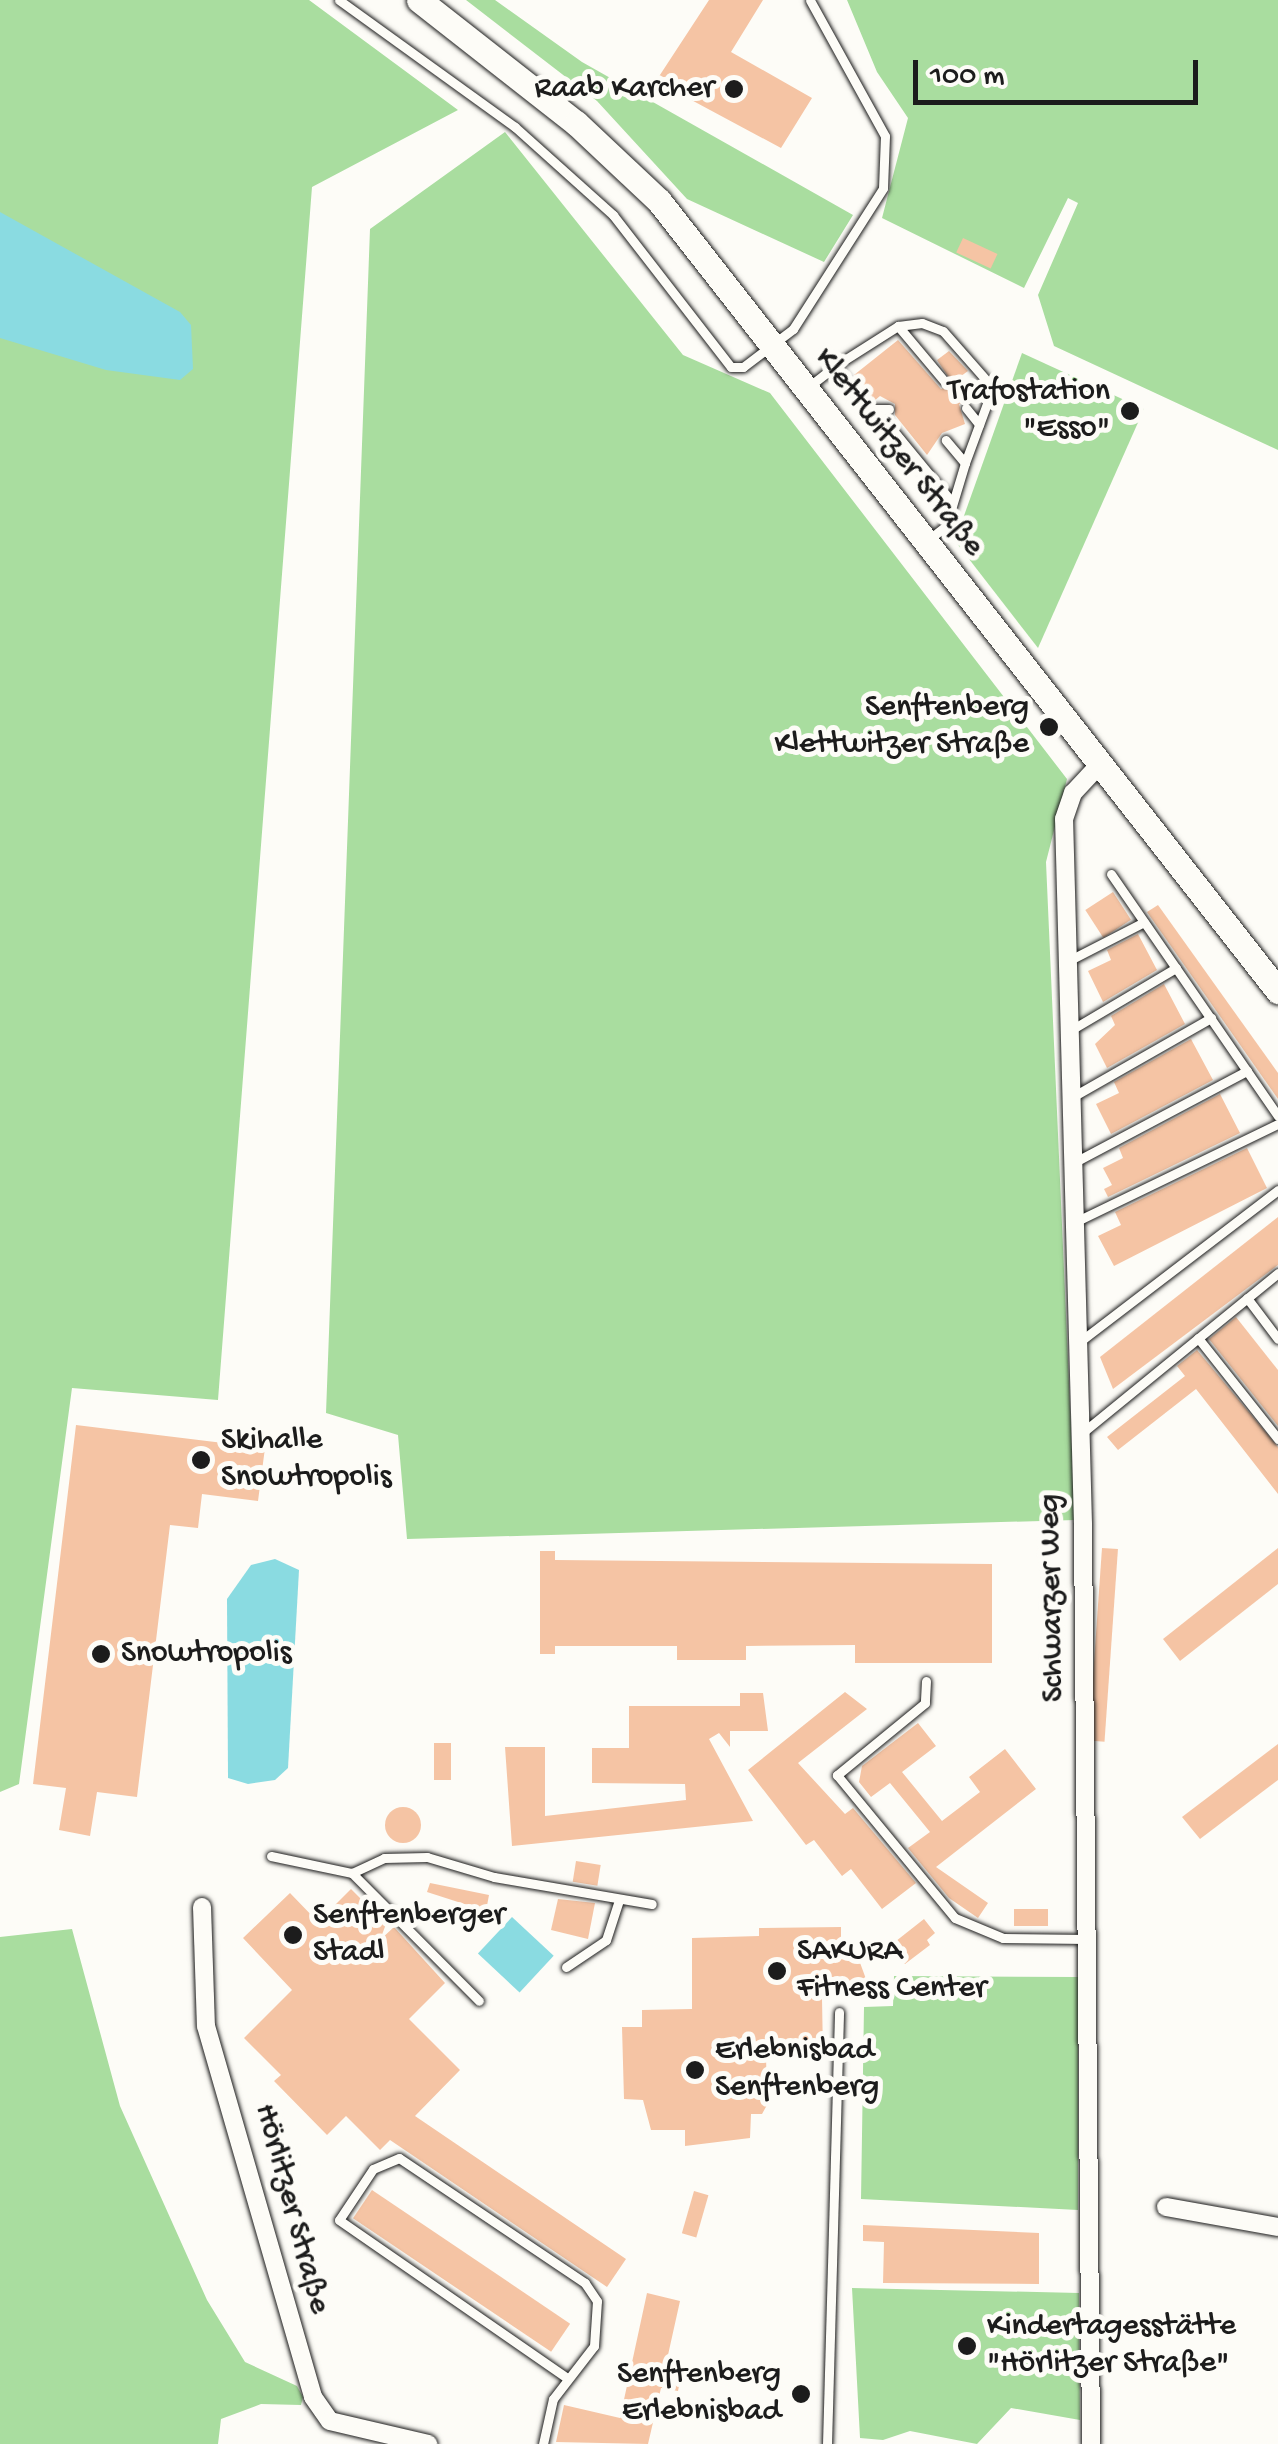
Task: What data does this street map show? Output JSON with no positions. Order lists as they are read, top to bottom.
{
  "streets": {
    "main road": ["Klettwitzer Straße"],
    "street": ["Schwarzer Weg", "Hörlitzer Straße"]
  },
  "crossings": [
    ["Klettwitzer Straße", "Schwarzer Weg"]
  ],
  "places": [
    "Raab Karcher",
    "Trafostation \"Esso\"",
    "Senftenberg Klettwitzer Straße",
    "Skihalle Snowtropolis",
    "Snowtropolis",
    "Senftenberger Stadl",
    "SAKURA Fitness Center",
    "Erlebnisbad Senftenberg",
    "Kindertagesstätte \"Hörlitzer Straße\"",
    "Senftenberg Erlebnisbad"
  ],
  "scale_bar": "100 m"
}
